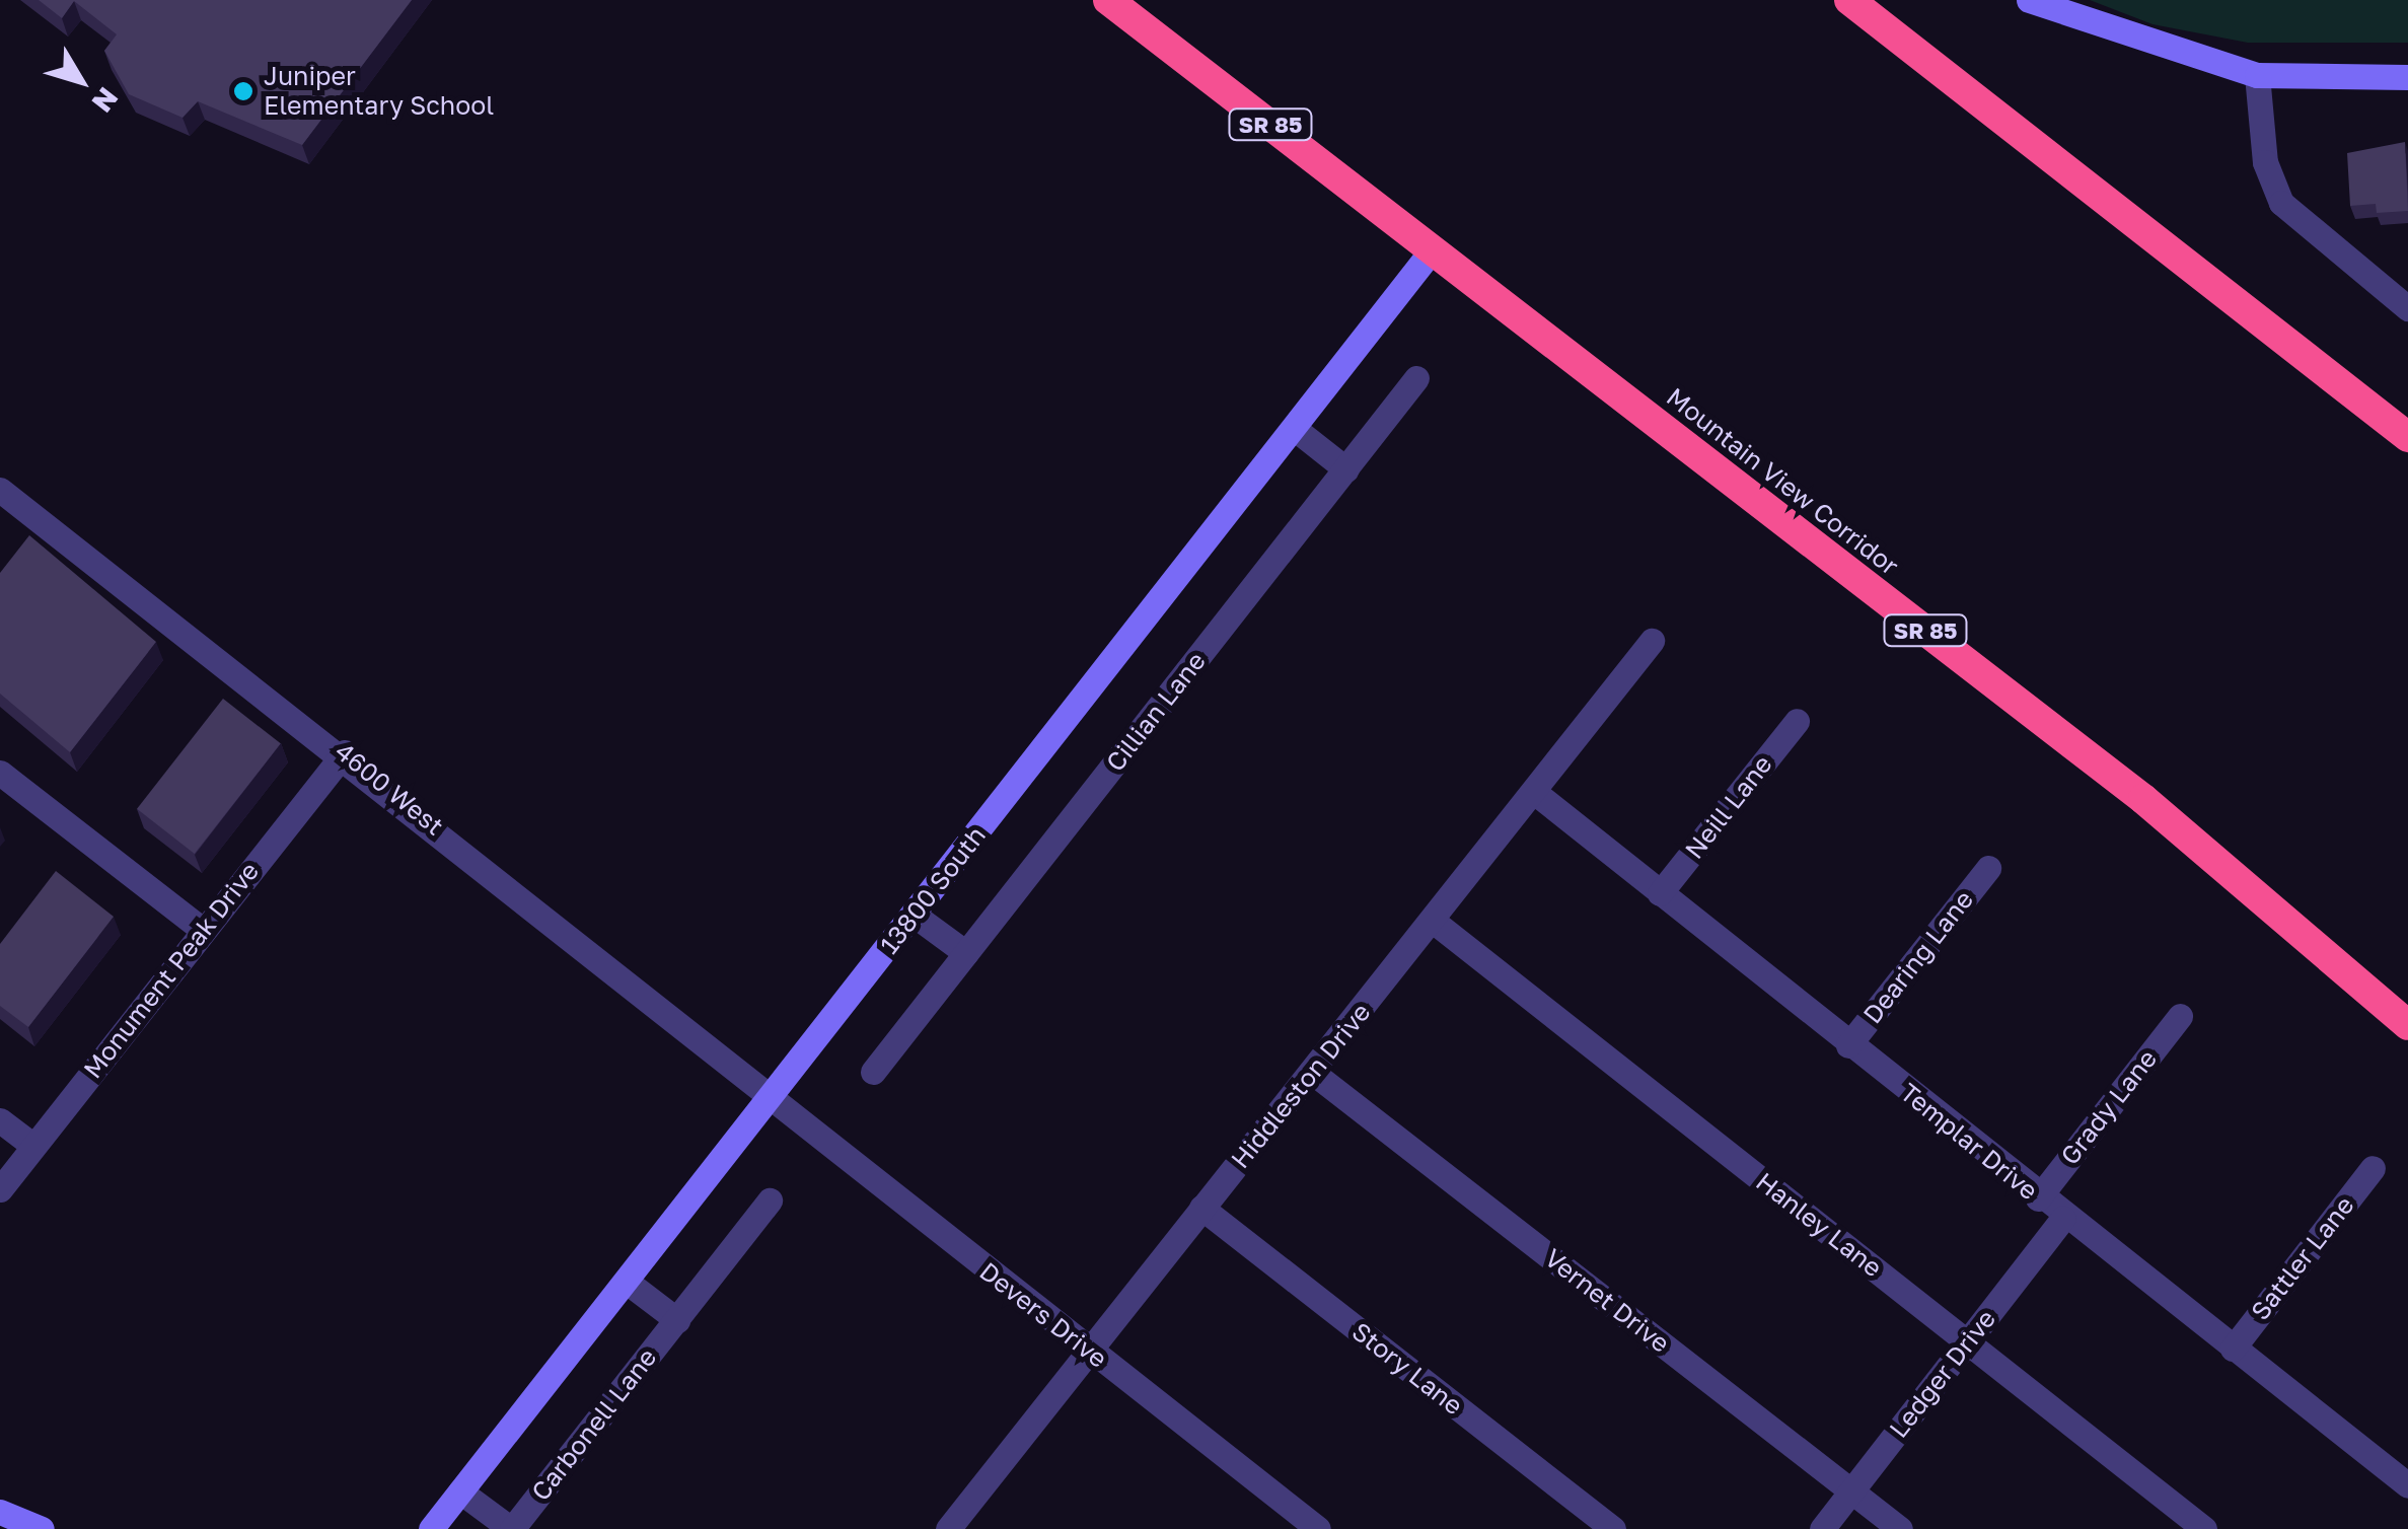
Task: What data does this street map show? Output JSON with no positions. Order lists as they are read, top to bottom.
{
  "streets": {
    "highway": ["SR 85", "Mountain View Corridor"],
    "street": [
      "Cillian Lane",
      "4600 West",
      "Neill Lane",
      "13800 South",
      "Dearing Lane",
      "Monument Peak Drive",
      "Hiddleston Drive",
      "Grady Lane",
      "Templar Drive",
      "Hanley Lane",
      "Sattler Lane",
      "Vernet Drive",
      "Devers Drive",
      "Story Lane",
      "Ledger Drive",
      "Carbonell Lane"
    ]
  },
  "crossings": [
    ["Mountain View Corridor", "13800 South"],
    ["4600 West", "13800 South"],
    ["4600 West", "Monument Peak Drive"],
    ["4600 West", "Devers Drive"],
    ["Neill Lane", "Templar Drive"],
    ["13800 South", "Devers Drive"],
    ["13800 South", "Carbonell Lane"],
    ["Dearing Lane", "Templar Drive"],
    ["Hiddleston Drive", "Templar Drive"],
    ["Hiddleston Drive", "Hanley Lane"],
    ["Hiddleston Drive", "Vernet Drive"],
    ["Hiddleston Drive", "Devers Drive"],
    ["Hiddleston Drive", "Story Lane"],
    ["Grady Lane", "Templar Drive"],
    ["Templar Drive", "Sattler Lane"],
    ["Templar Drive", "Ledger Drive"],
    ["Hanley Lane", "Ledger Drive"],
    ["Vernet Drive", "Ledger Drive"]
  ],
  "places": ["Juniper Elementary School"],
  "north": "bottom right"
}
